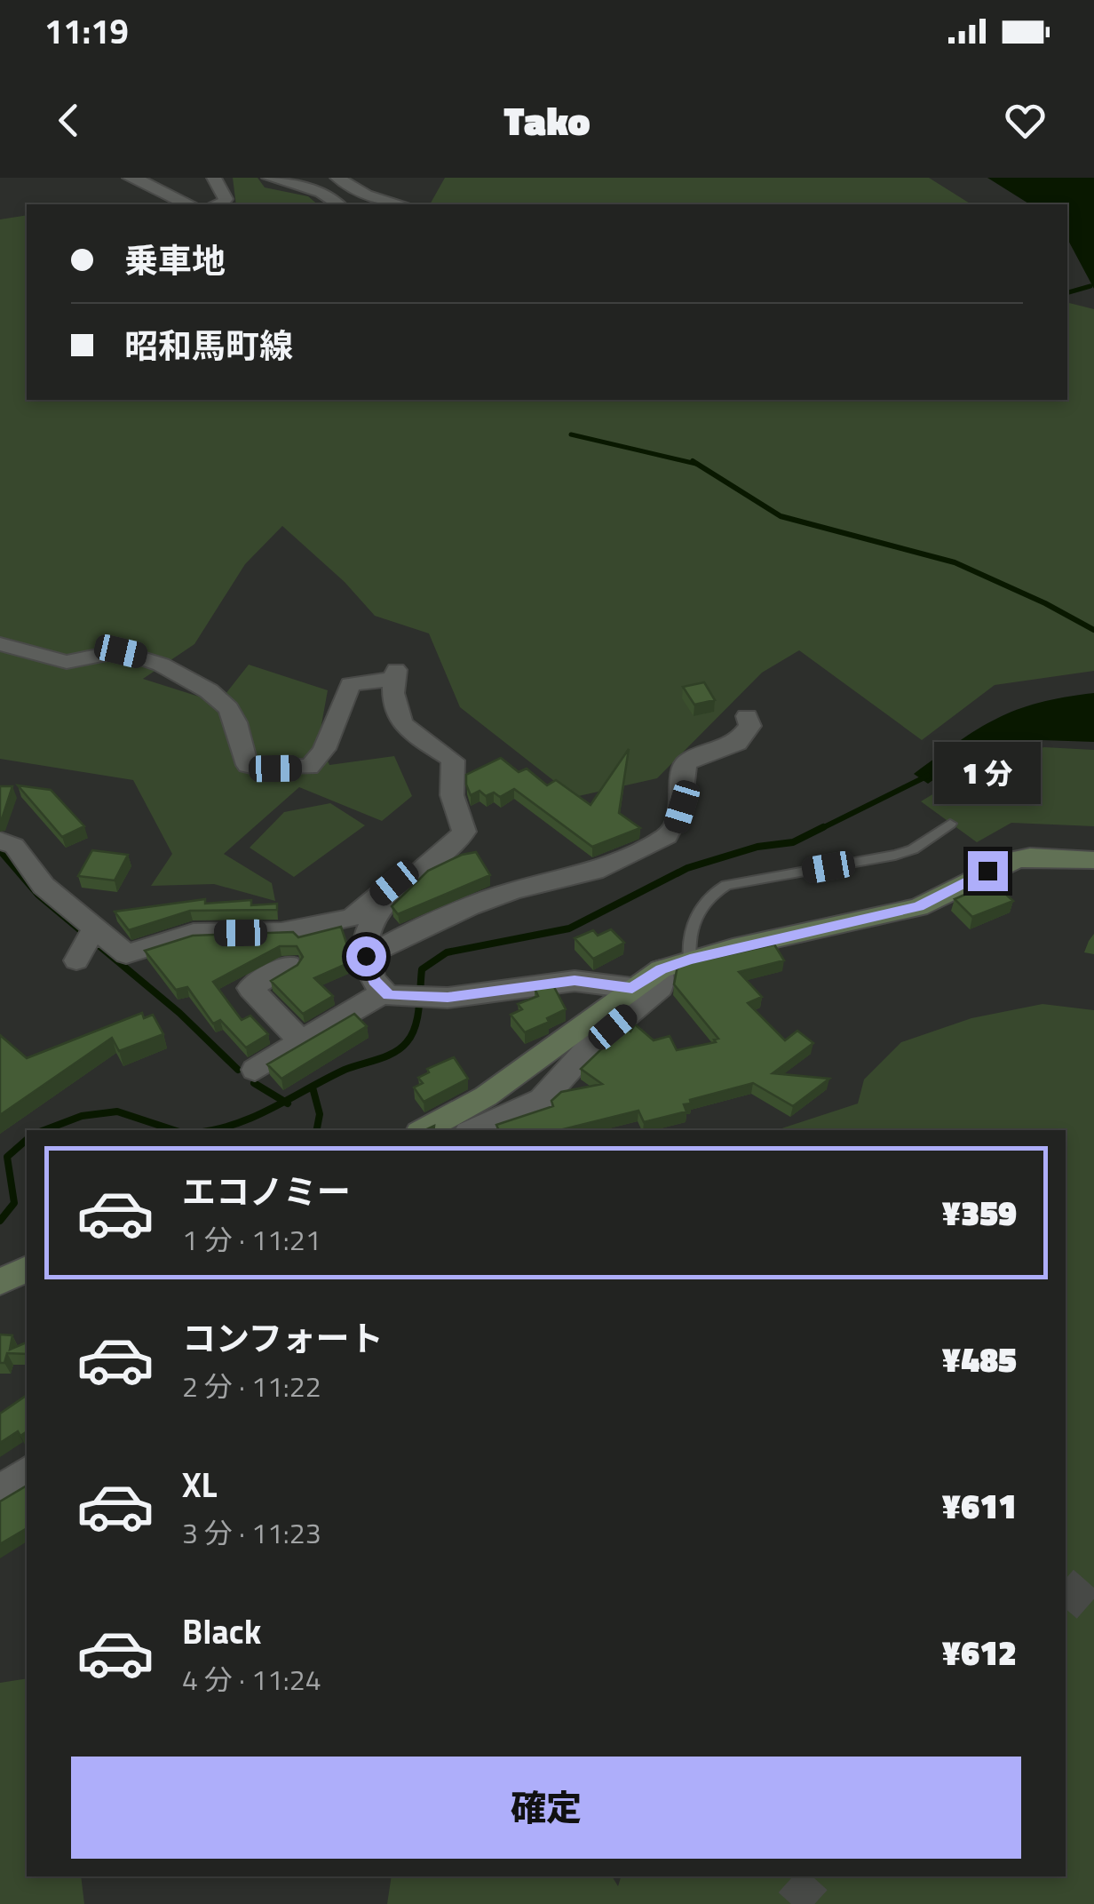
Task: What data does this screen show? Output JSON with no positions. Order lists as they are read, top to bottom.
{
  "page": {
    "status": "11:19",
    "header": "Tako",
    "banner": ["乗車地", "昭和馬町線"],
    "bubble": "1 分",
    "list": [
      {
        "name": "エコノミー",
        "note": "1 分 · 11:21",
        "value": "¥359"
      },
      {
        "name": "コンフォート",
        "note": "2 分 · 11:22",
        "value": "¥485"
      },
      {
        "name": "XL",
        "note": "3 分 · 11:23",
        "value": "¥611"
      },
      {
        "name": "Black",
        "note": "4 分 · 11:24",
        "value": "¥612"
      }
    ],
    "buttons": "確定"
  }
}
